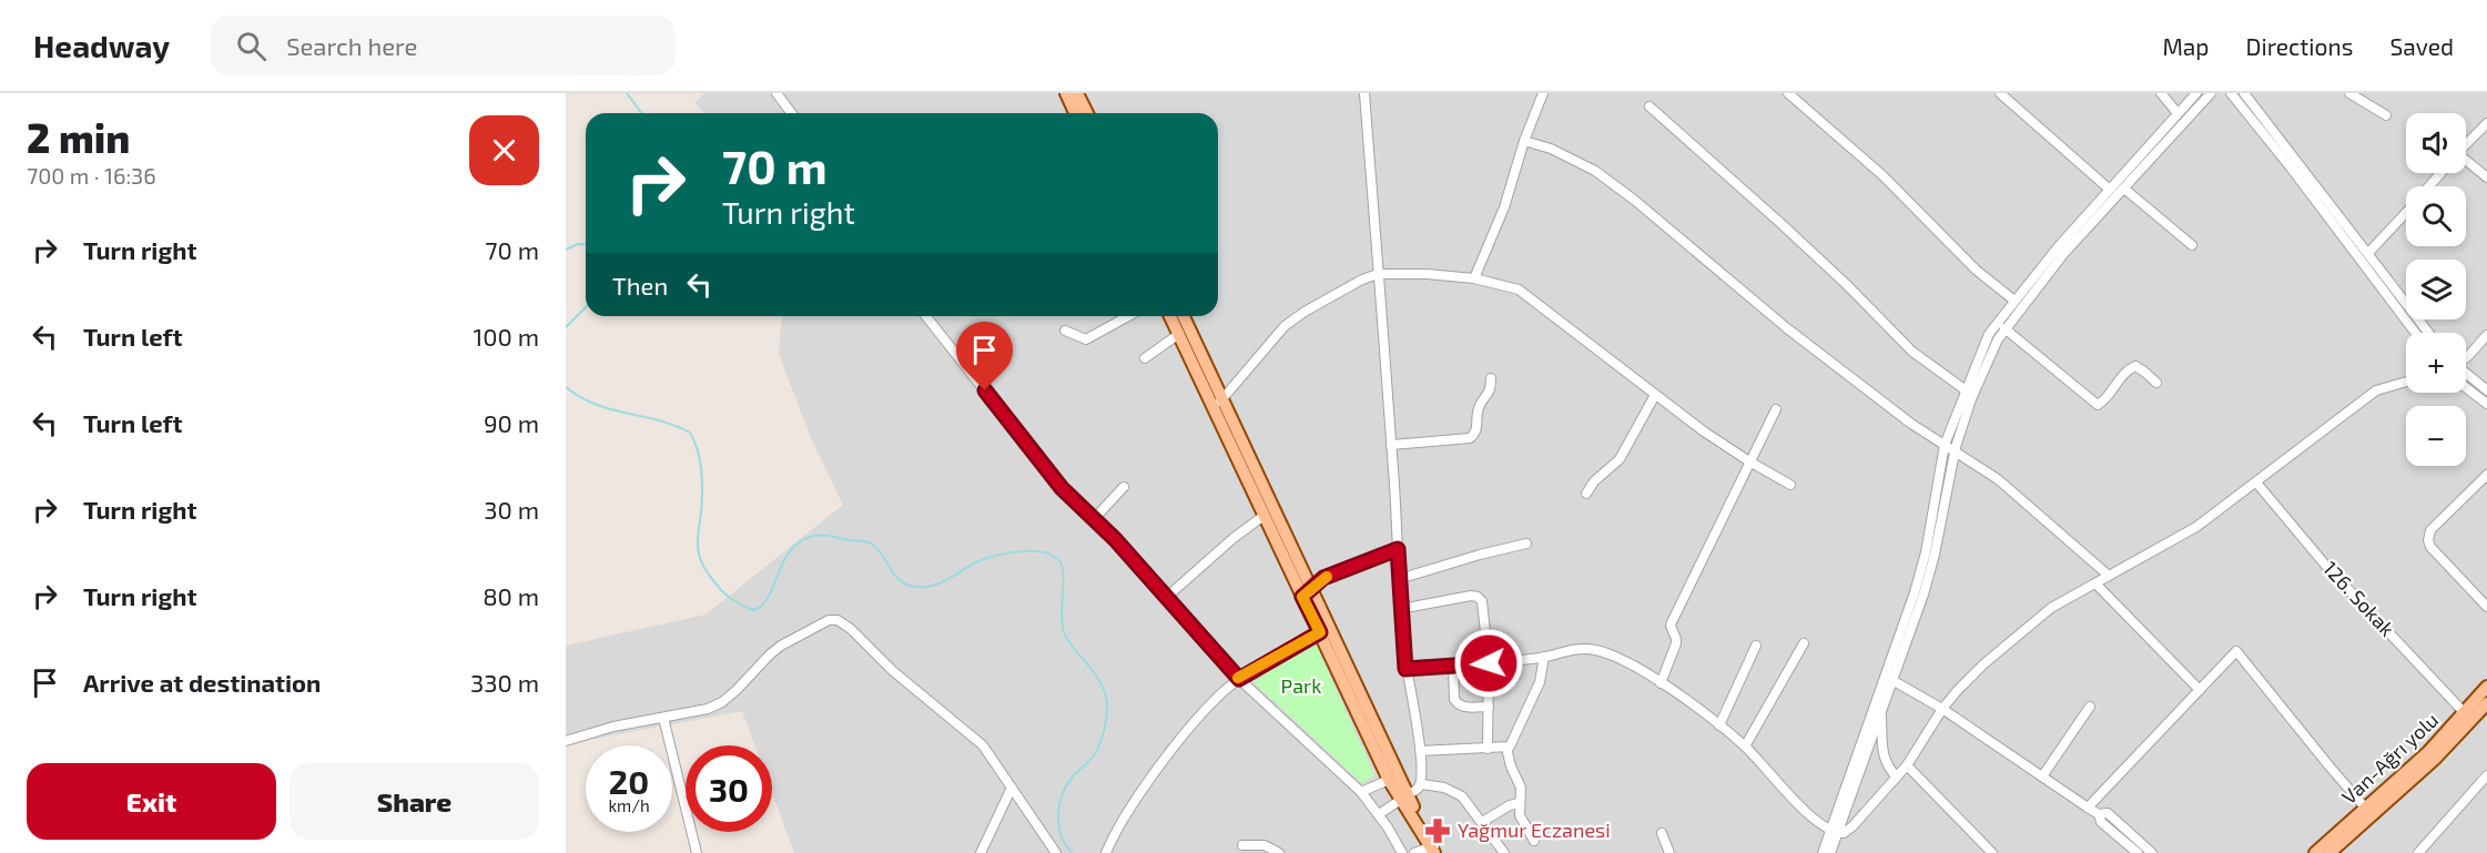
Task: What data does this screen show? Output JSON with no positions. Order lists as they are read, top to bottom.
{
  "streets": {
    "main road": ["Van-Ağrı yolu"],
    "street": ["126. Sokak"]
  },
  "crossings": [
    ["126. Sokak", "Van-Ağrı yolu"]
  ],
  "parks": ["Park"],
  "places": {
    "pharmacy": ["Yağmur Eczanesi"]
  },
  "page": {
    "header": "Headway",
    "search": "Search here",
    "nav": ["Map", "Directions", "Saved"],
    "heading": ["2 min", "700 m · 16:36"],
    "map_buttons": ["+", "−"],
    "turn": ["70 m", "Turn right"],
    "list": [
      {
        "name": "Turn right",
        "value": "70 m"
      },
      {
        "name": "Turn left",
        "value": "100 m"
      },
      {
        "name": "Turn left",
        "value": "90 m"
      },
      {
        "name": "Turn right",
        "value": "30 m"
      },
      {
        "name": "Turn right",
        "value": "80 m"
      },
      {
        "name": "Arrive at destination",
        "value": "330 m"
      }
    ],
    "then": "Then",
    "speed": "20 km/h",
    "limit": "30",
    "buttons": ["Exit", "Share"]
  }
}
